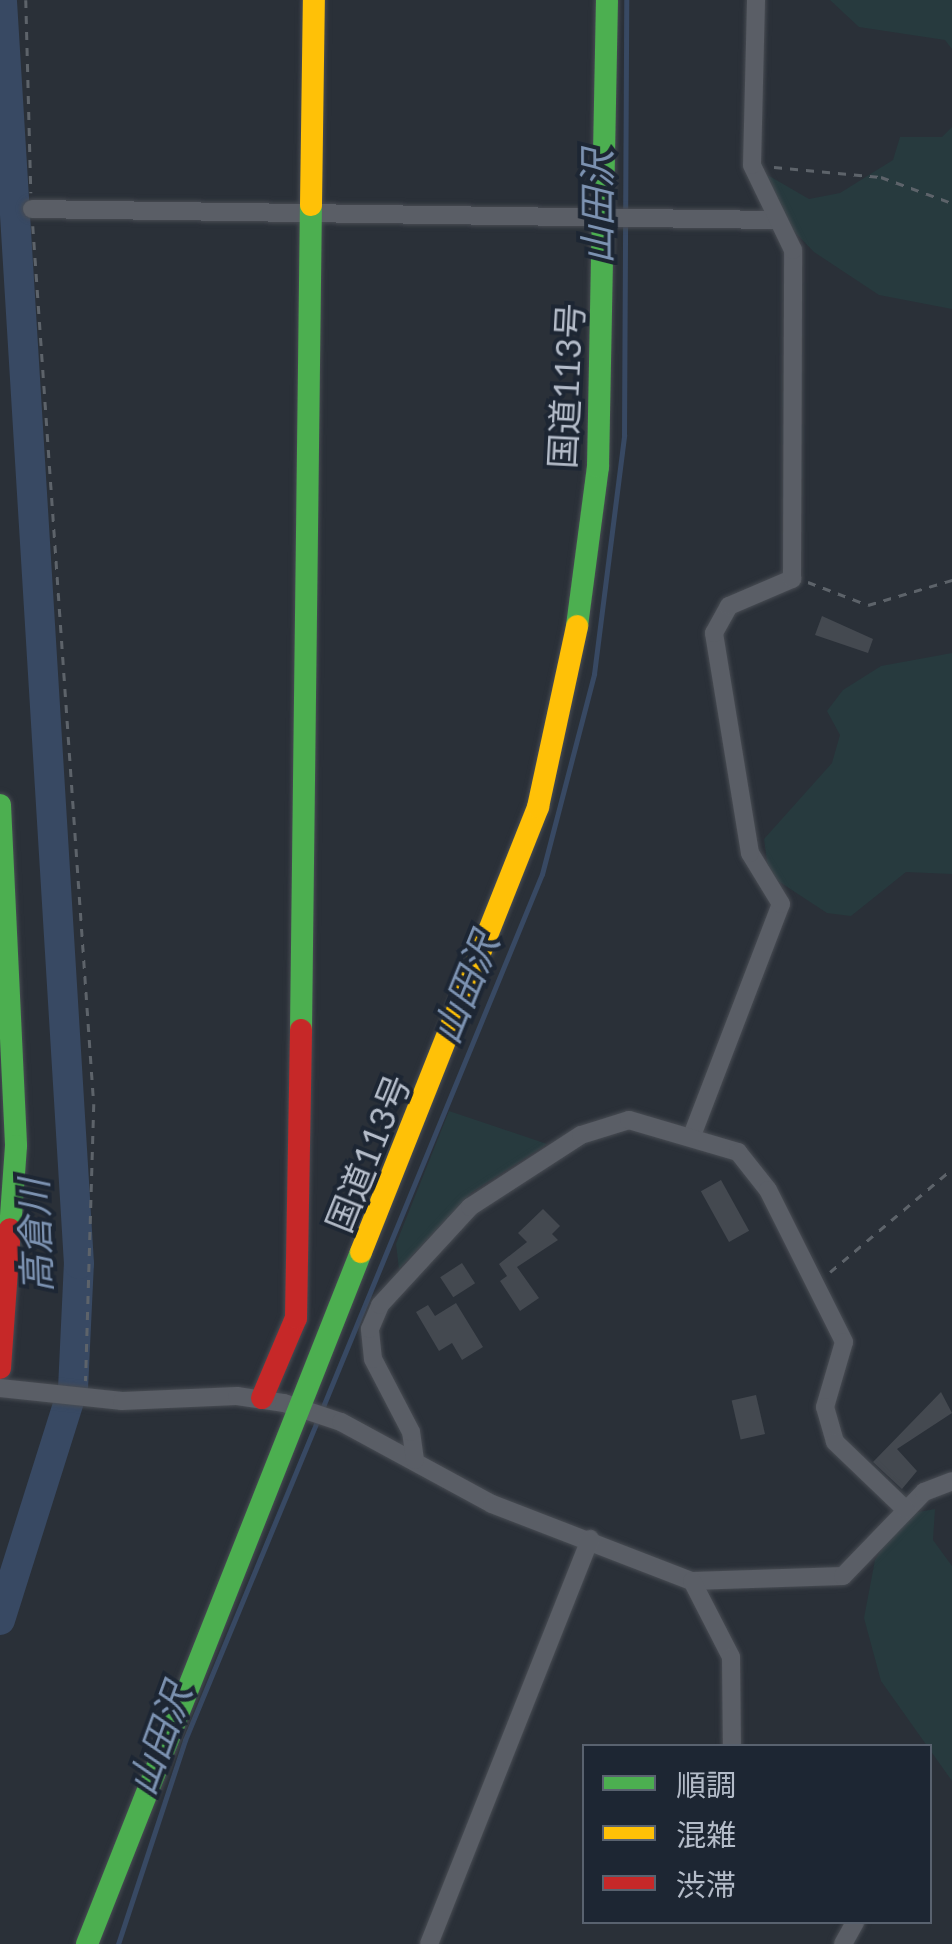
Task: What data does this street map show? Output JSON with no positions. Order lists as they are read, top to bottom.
{
  "streets": {
    "main road": ["国道113号"]
  },
  "water": ["山田沢", "高倉川"],
  "legend": ["順調", "混雑", "渋滞"]
}
